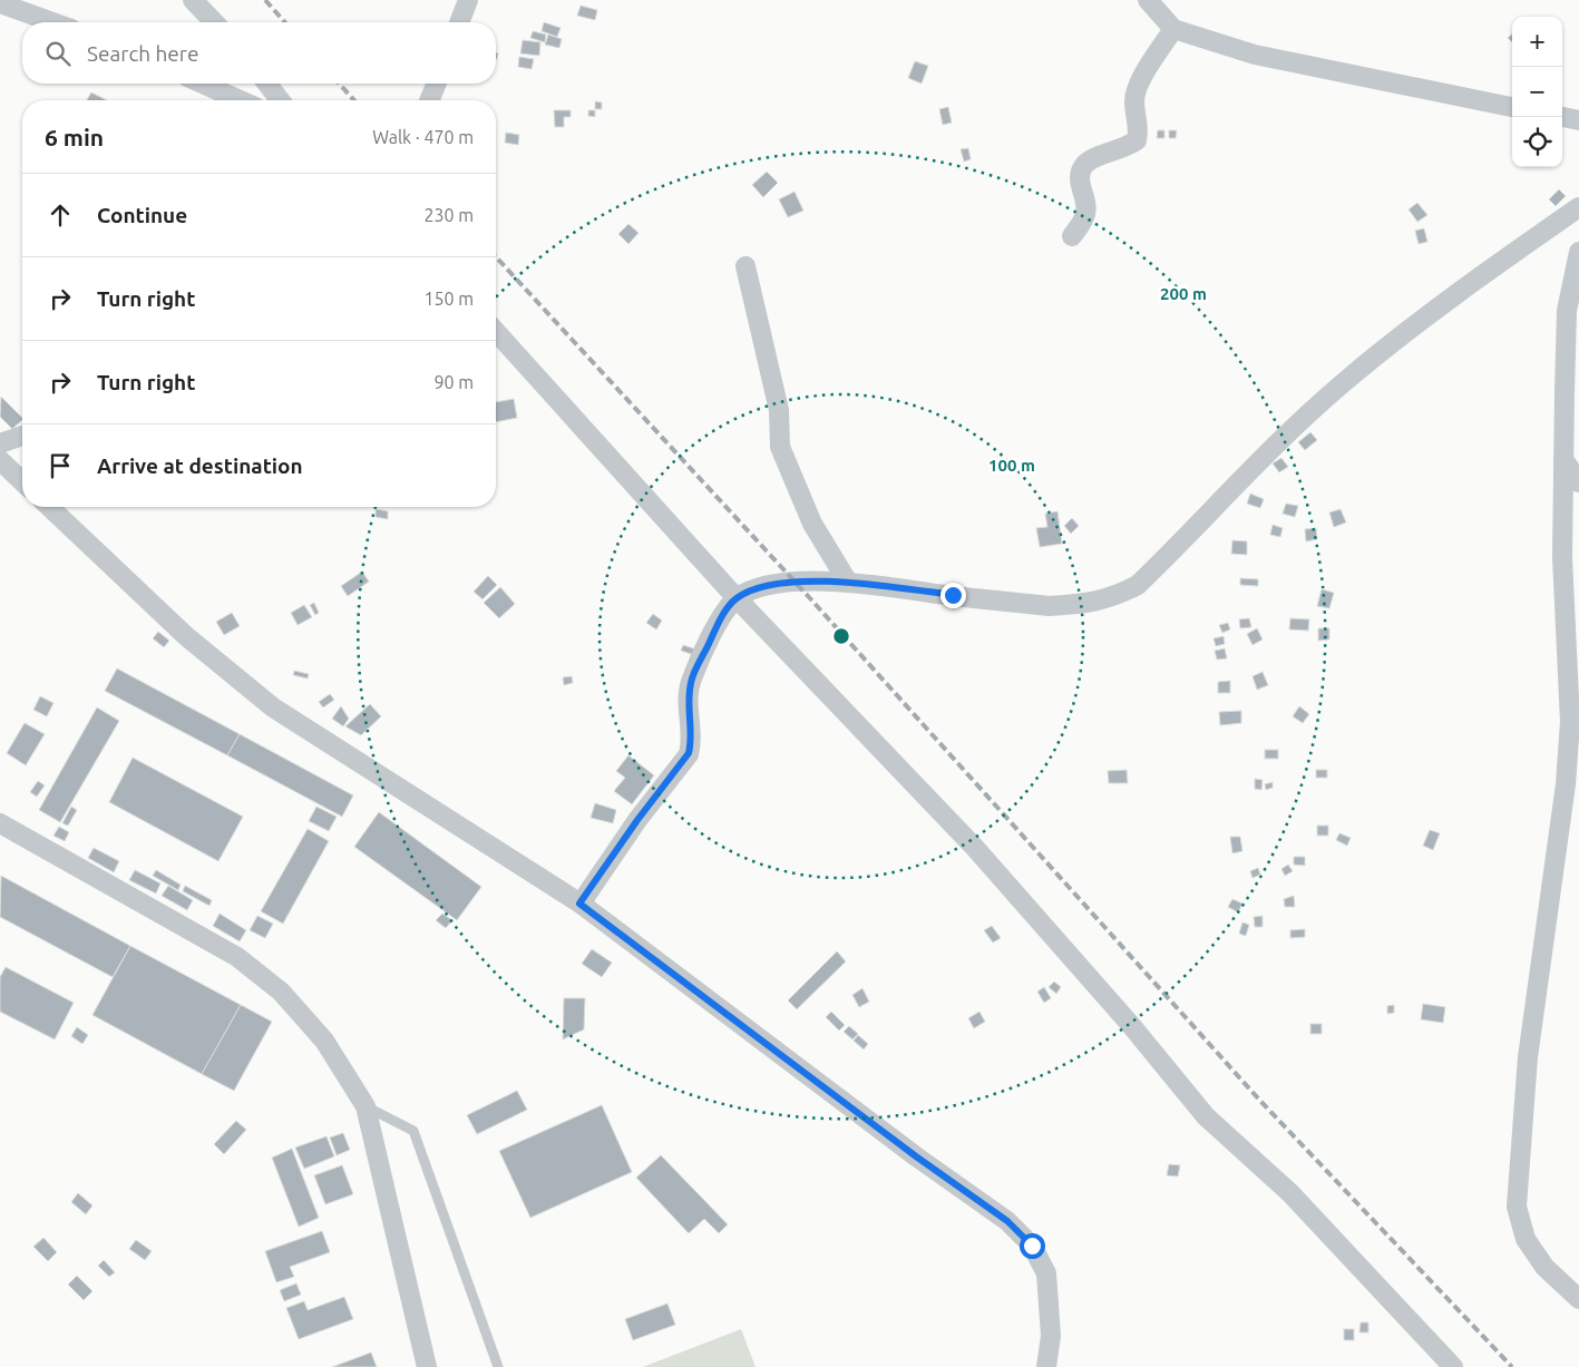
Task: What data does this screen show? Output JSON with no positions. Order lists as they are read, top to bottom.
{
  "page": {
    "map_buttons": ["+", "−"],
    "search": "Search here",
    "heading": ["6 min", "Walk · 470 m"],
    "list": [
      ["Continue", "230 m"],
      ["Turn right", "150 m"],
      ["Turn right", "90 m"],
      "Arrive at destination"
    ]
  },
  "rings": ["200 m", "100 m"]
}
